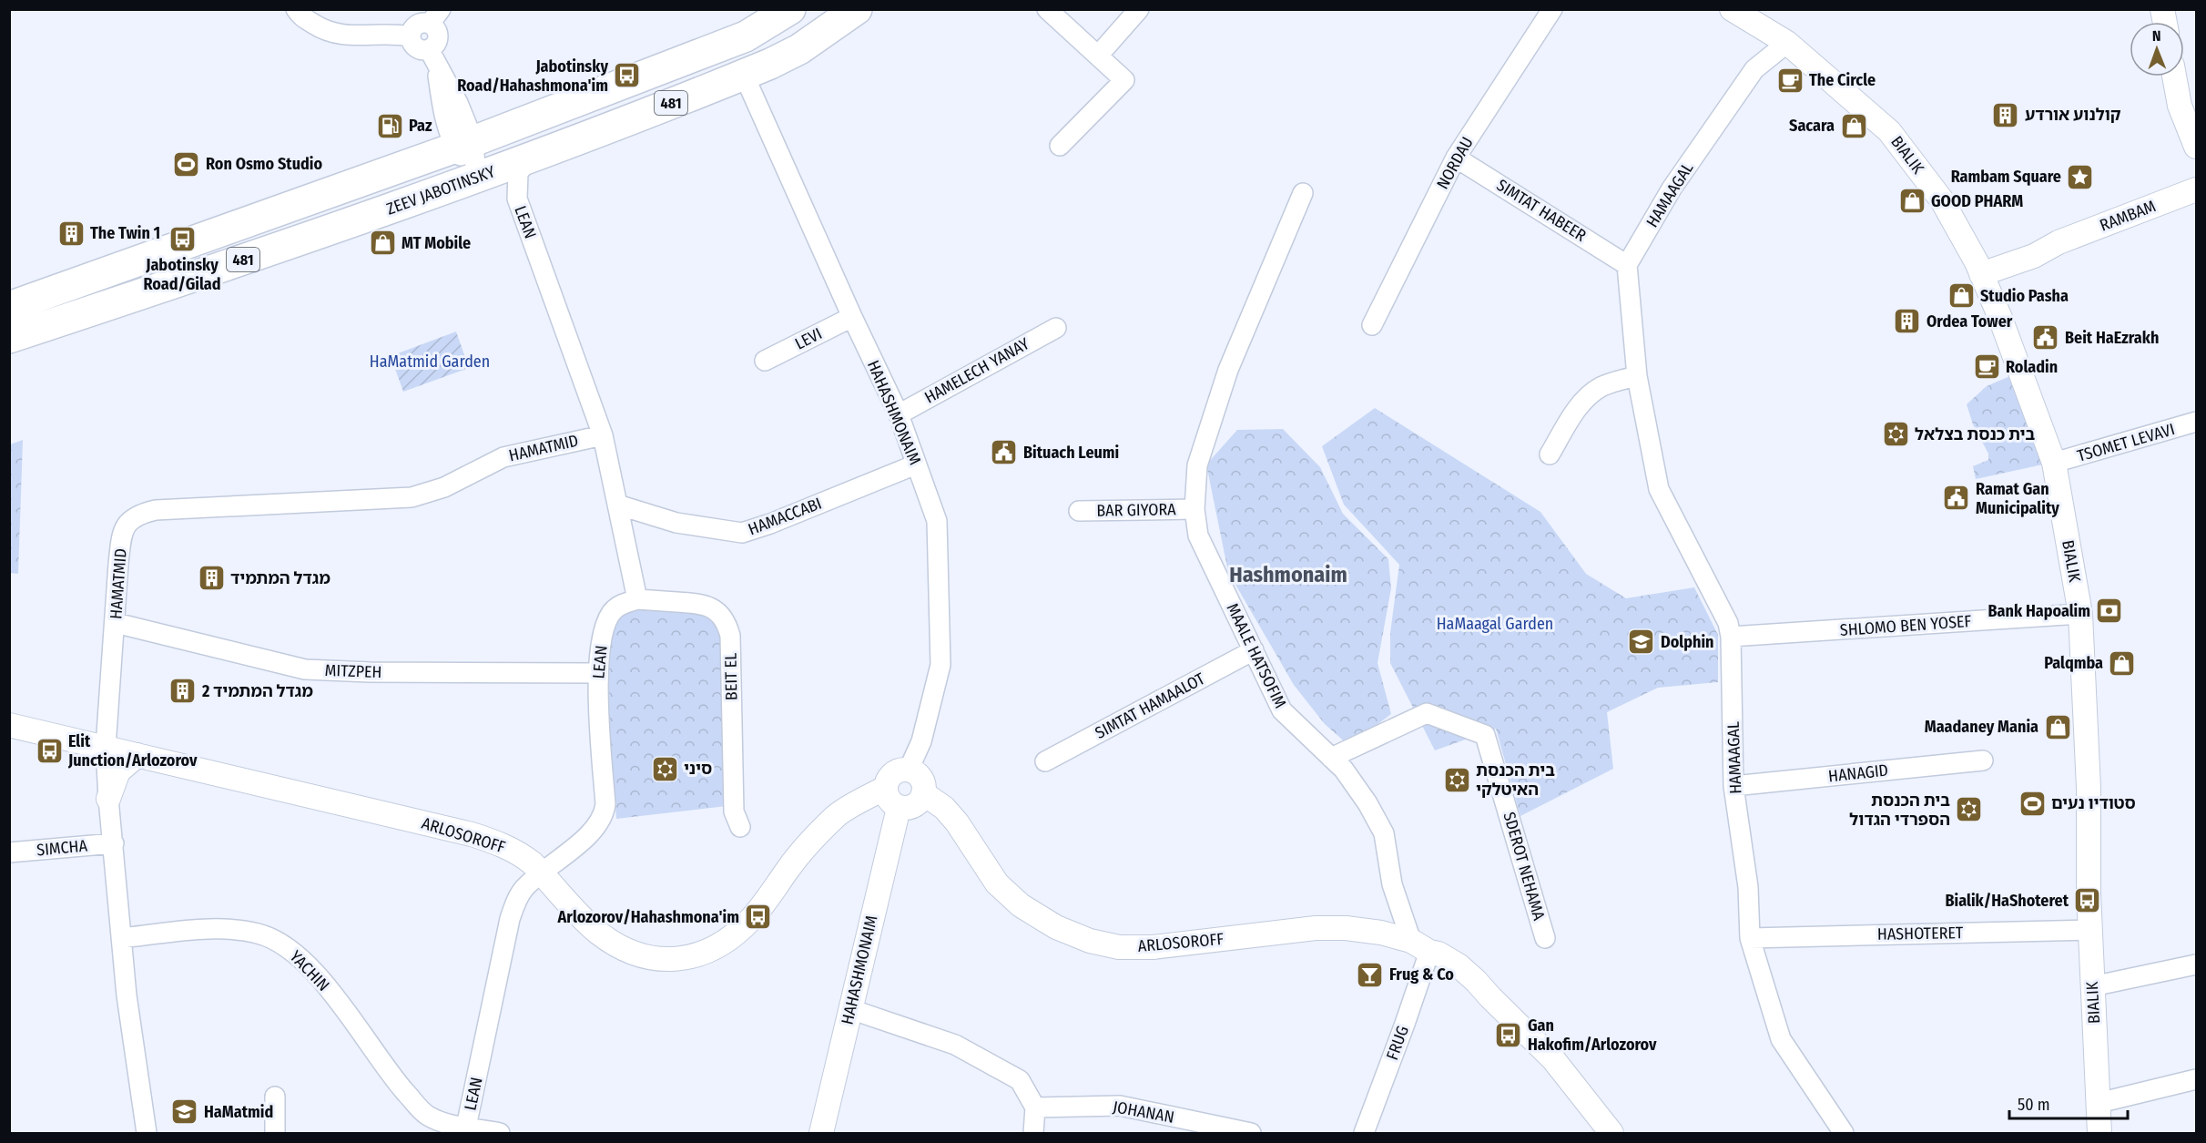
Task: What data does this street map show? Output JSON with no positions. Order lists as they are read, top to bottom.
{
  "streets": {
    "main road": ["481", "ZEEV JABOTINSKY"],
    "street": [
      "BIALIK",
      "NORDAU",
      "HAMAAGAL",
      "SIMTAT HABEER",
      "RAMBAM",
      "LEAN",
      "LEVI",
      "HAMELECH YANAY",
      "HAHASHMONAIM",
      "TSOMET LEVAVI",
      "HAMATMID",
      "BAR GIYORA",
      "HAMACCABI",
      "SHLOMO BEN YOSEF",
      "MAALE HATSOFIM",
      "MITZPEH",
      "BEIT EL",
      "SIMTAT HAMAALOT",
      "HANAGID",
      "ARLOSOROFF",
      "SIMCHA",
      "SDEROT NEHAMA",
      "HASHOTERET",
      "YACHIN",
      "FRUG",
      "JOHANAN"
    ]
  },
  "crossings": [
    ["BIALIK", "HAMAAGAL"],
    ["BIALIK", "RAMBAM"],
    ["BIALIK", "TSOMET LEVAVI"],
    ["BIALIK", "SHLOMO BEN YOSEF"],
    ["BIALIK", "HASHOTERET"],
    ["NORDAU", "SIMTAT HABEER"],
    ["ZEEV JABOTINSKY", "LEAN"],
    ["ZEEV JABOTINSKY", "HAHASHMONAIM"],
    ["HAMAAGAL", "SIMTAT HABEER"],
    ["HAMAAGAL", "SHLOMO BEN YOSEF"],
    ["HAMAAGAL", "HANAGID"],
    ["HAMAAGAL", "HASHOTERET"],
    ["LEAN", "HAMATMID"],
    ["LEAN", "HAMACCABI"],
    ["LEAN", "MITZPEH"],
    ["LEAN", "BEIT EL"],
    ["LEAN", "ARLOSOROFF"],
    ["LEAN", "YACHIN"],
    ["LEVI", "HAHASHMONAIM"],
    ["HAMELECH YANAY", "HAHASHMONAIM"],
    ["HAHASHMONAIM", "HAMACCABI"],
    ["HAHASHMONAIM", "ARLOSOROFF"],
    ["HAMATMID", "MITZPEH"],
    ["HAMATMID", "ARLOSOROFF"],
    ["HAMATMID", "SIMCHA"],
    ["HAMATMID", "YACHIN"],
    ["BAR GIYORA", "MAALE HATSOFIM"],
    ["MAALE HATSOFIM", "SIMTAT HAMAALOT"],
    ["MAALE HATSOFIM", "ARLOSOROFF"],
    ["MAALE HATSOFIM", "SDEROT NEHAMA"],
    ["MAALE HATSOFIM", "FRUG"],
    ["ARLOSOROFF", "FRUG"]
  ],
  "districts": ["Hashmonaim"],
  "parks": ["HaMatmid Garden", "HaMaagal Garden"],
  "places": {
    "bus stop": [
      "Jabotinsky Road/Hahashmona'im",
      "Jabotinsky Road/Gilad",
      "Elit Junction/Arlozorov",
      "Bialik/HaShoteret",
      "Arlozorov/Hahashmona'im",
      "Gan Hakofim/Arlozorov"
    ],
    "cafe": ["The Circle", "Roladin"],
    "building": [
      "קולנוע אורדע",
      "The Twin 1",
      "Ordea Tower",
      "מגדל המתמיד",
      "מגדל המתמיד 2"
    ],
    "fuel station": ["Paz"],
    "shop": [
      "Sacara",
      "GOOD PHARM",
      "MT Mobile",
      "Studio Pasha",
      "Palqmba",
      "Maadaney Mania"
    ],
    "sports": ["Ron Osmo Studio", "סטודיו נעים"],
    "place": ["Rambam Square"],
    "public building": ["Beit HaEzrakh", "Bituach Leumi", "Ramat Gan Municipality"],
    "synagogue": [
      "בית כנסת בצלאל",
      "סיני",
      "בית הכנסת האיטלקי",
      "בית הכנסת הספרדי הגדול"
    ],
    "bank": ["Bank Hapoalim"],
    "school or university": ["Dolphin", "HaMatmid"],
    "bar": ["Frug & Co"]
  },
  "scale_bar": "50 m",
  "north": "top"
}
